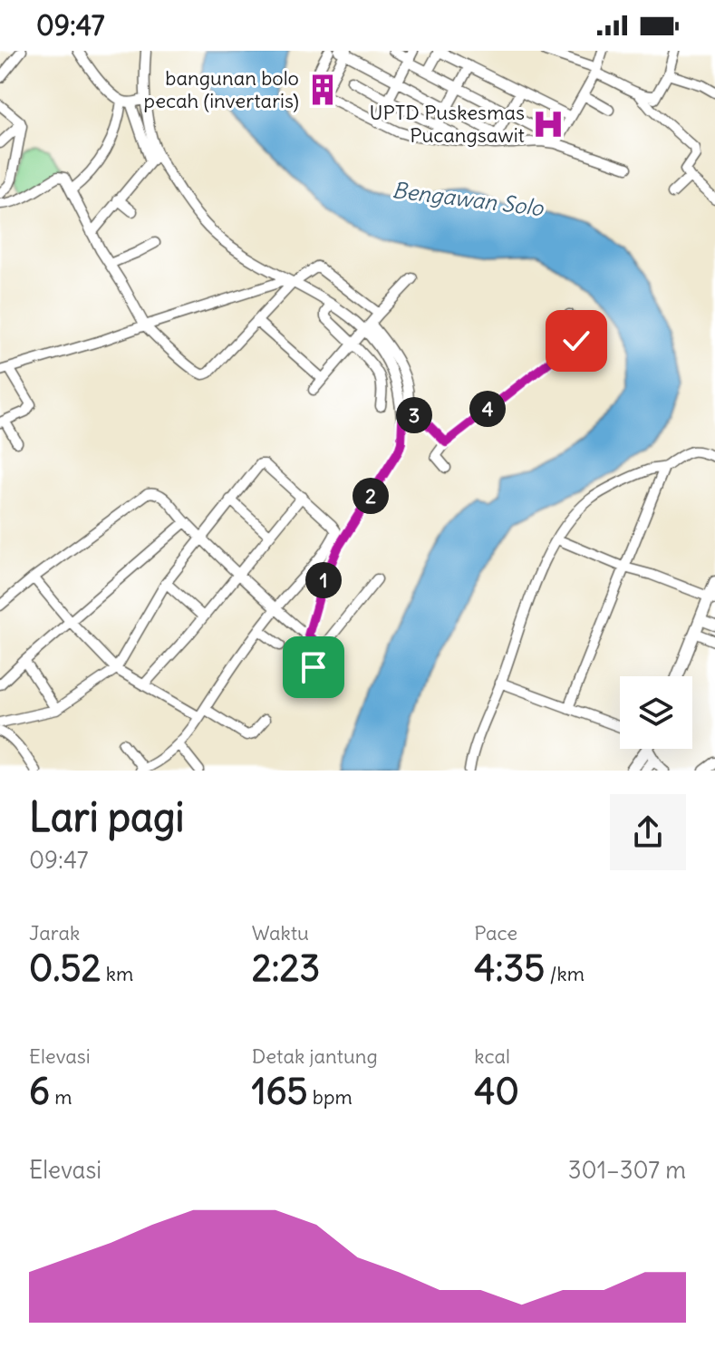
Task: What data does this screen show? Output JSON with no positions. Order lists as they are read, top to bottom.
{
  "water": ["Bengawan Solo"],
  "places": {
    "building": ["bangunan bolo pecah (invertaris)"],
    "hospital": ["UPTD Puskesmas Pucangsawit"]
  },
  "page": {
    "status": "09:47",
    "pins": [
      "4",
      "3",
      "2",
      "1"
    ],
    "heading": ["Lari pagi", "09:47"],
    "stats": [
      ["Jarak", "0.52 km"],
      ["Waktu", "2:23"],
      ["Pace", "4:35 /km"],
      ["Elevasi", "6 m"],
      ["Detak jantung", "165 bpm"],
      ["kcal", "40"]
    ],
    "chart": ["Elevasi", "301–307 m"]
  }
}
